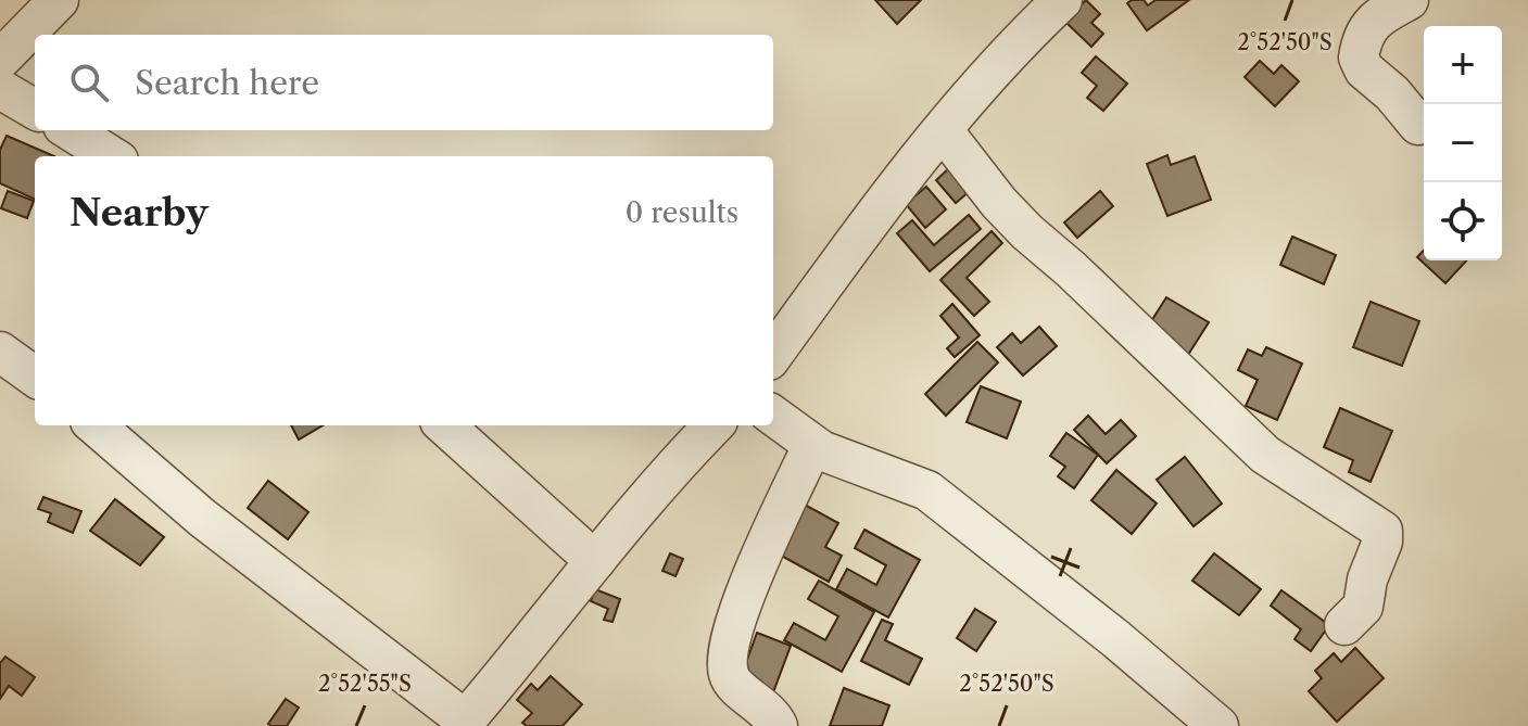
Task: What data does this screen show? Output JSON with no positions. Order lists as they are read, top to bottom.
{
  "page": {
    "map_buttons": ["+", "−"],
    "search": "Search here",
    "heading": ["Nearby", "0 results"]
  },
  "coordinates": ["2°52'50\"S", "2°52'55\"S"]
}
